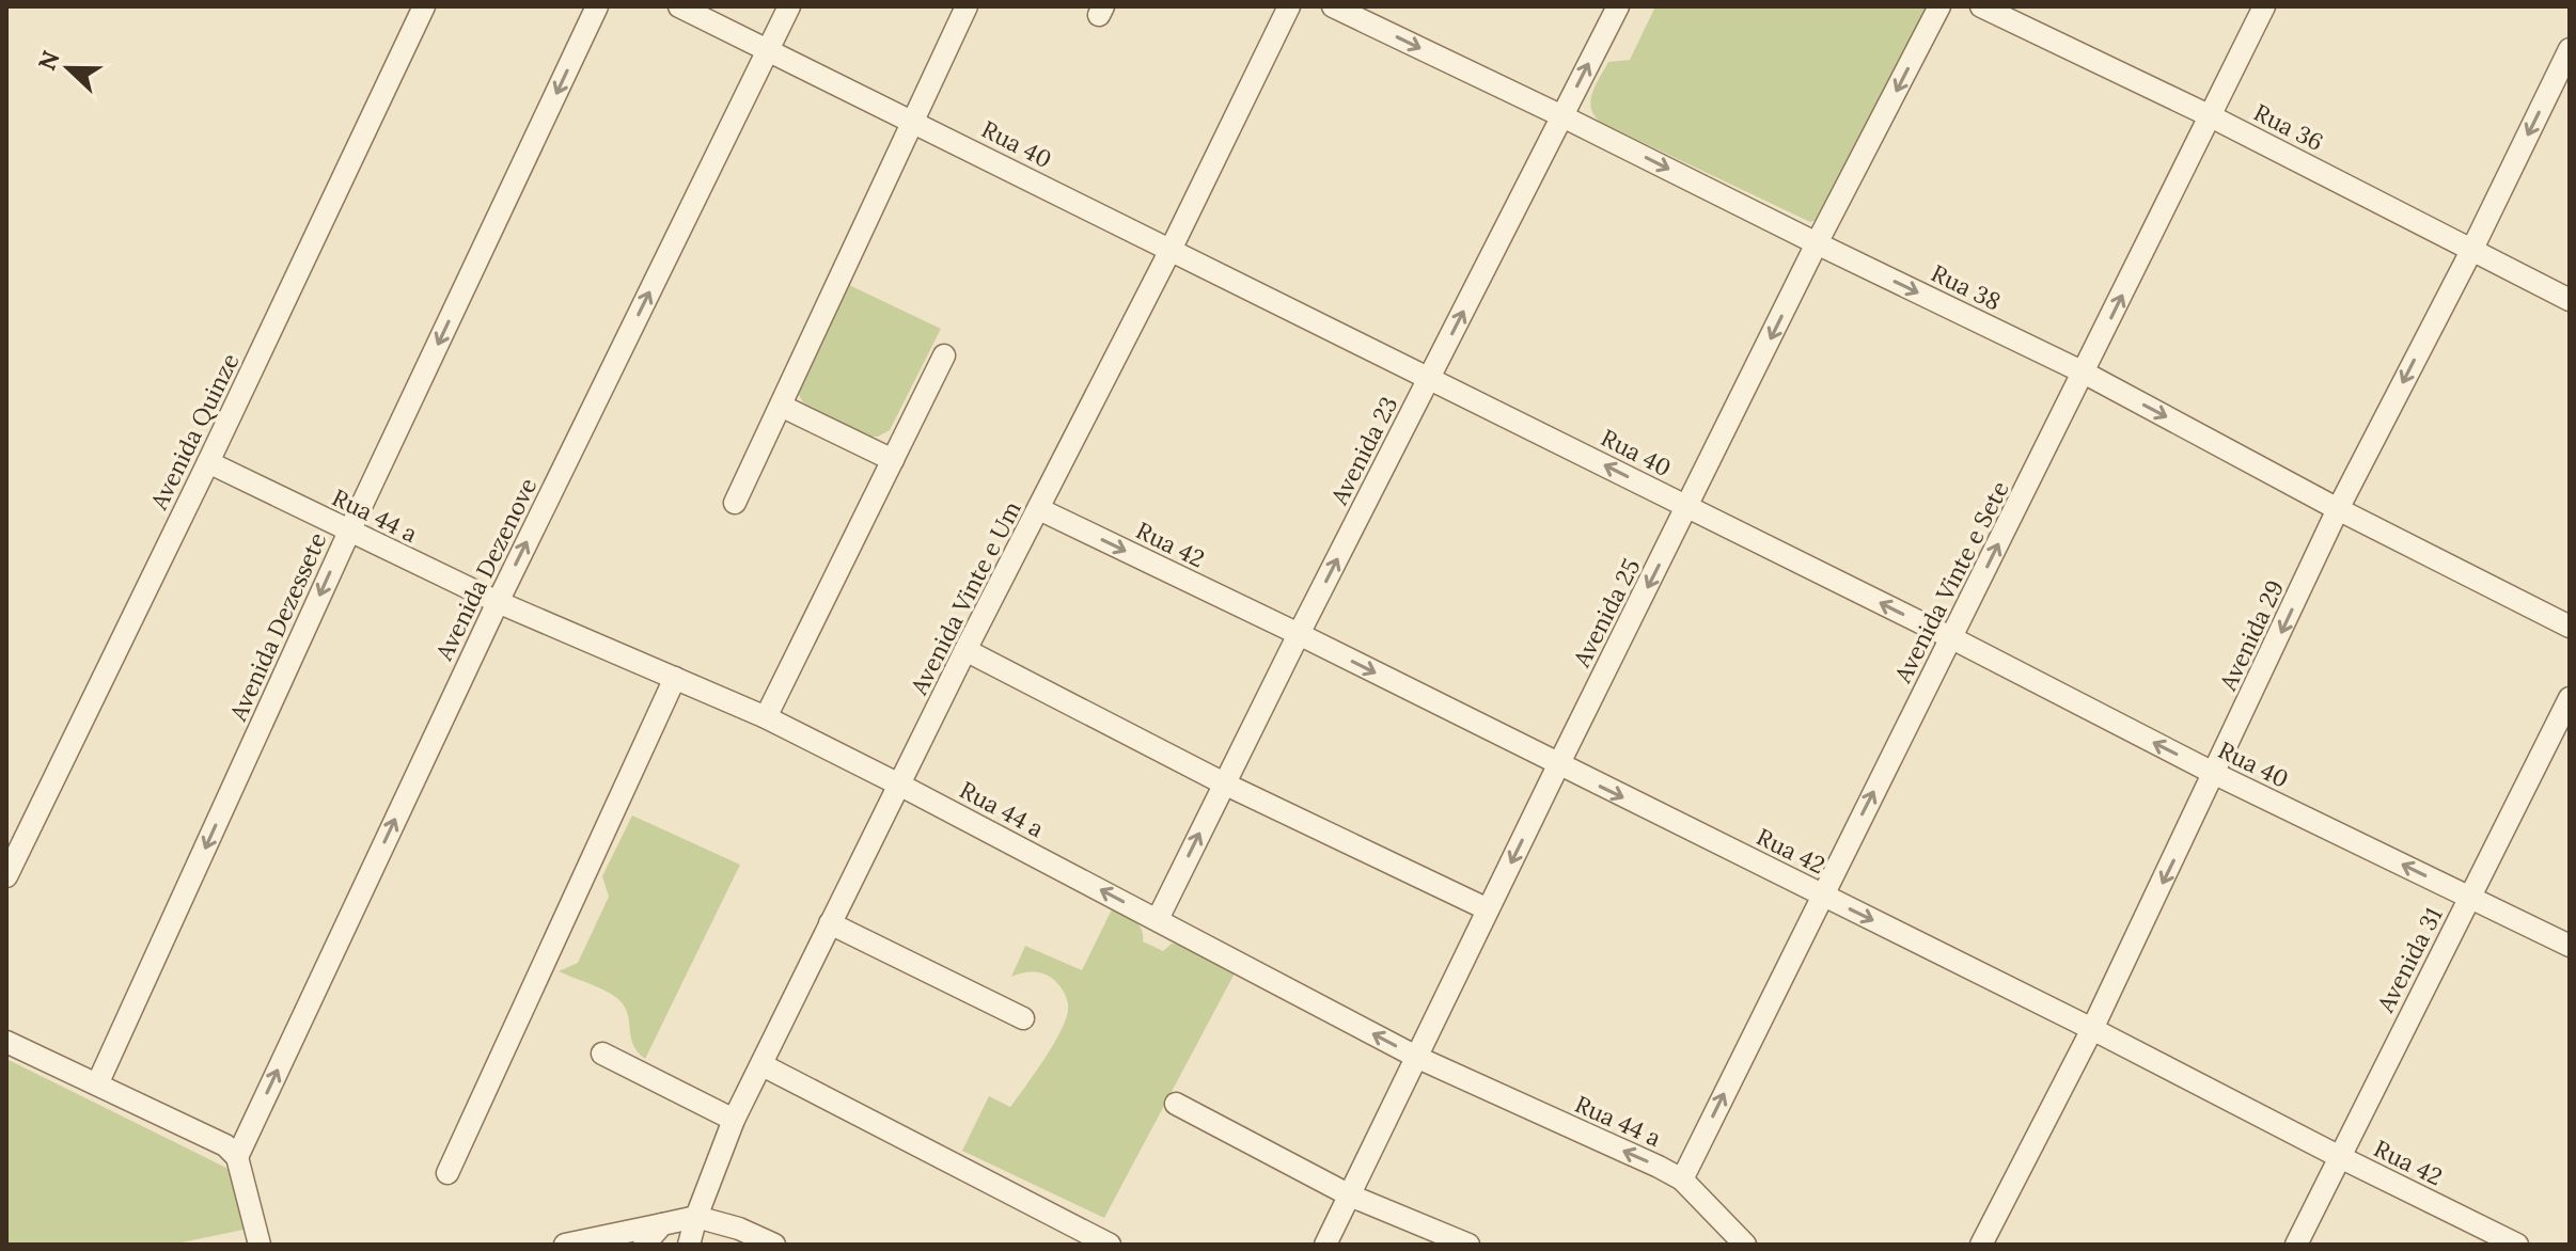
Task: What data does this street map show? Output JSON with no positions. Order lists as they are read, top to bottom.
{
  "streets": {
    "street": [
      "Rua 36",
      "Rua 40",
      "Rua 38",
      "Avenida Quinze",
      "Avenida 23",
      "Rua 44 a",
      "Rua 42",
      "Avenida Dezenove",
      "Avenida Vinte e Sete",
      "Avenida Vinte e Um",
      "Avenida 25",
      "Avenida Dezessete",
      "Avenida 29",
      "Avenida 31"
    ]
  },
  "crossings": [
    ["Rua 36", "Avenida Vinte e Sete"],
    ["Rua 36", "Avenida 29"],
    ["Rua 40", "Avenida 23"],
    ["Rua 40", "Avenida Dezenove"],
    ["Rua 40", "Avenida Vinte e Sete"],
    ["Rua 40", "Avenida Vinte e Um"],
    ["Rua 40", "Avenida 25"],
    ["Rua 40", "Avenida 29"],
    ["Rua 40", "Avenida 31"],
    ["Rua 38", "Avenida 23"],
    ["Rua 38", "Avenida Vinte e Sete"],
    ["Rua 38", "Avenida 25"],
    ["Rua 38", "Avenida 29"],
    ["Avenida Quinze", "Rua 44 a"],
    ["Avenida 23", "Rua 44 a"],
    ["Avenida 23", "Rua 42"],
    ["Rua 44 a", "Avenida Dezenove"],
    ["Rua 44 a", "Avenida Vinte e Sete"],
    ["Rua 44 a", "Avenida Vinte e Um"],
    ["Rua 44 a", "Avenida 25"],
    ["Rua 44 a", "Avenida Dezessete"],
    ["Rua 42", "Avenida Vinte e Sete"],
    ["Rua 42", "Avenida Vinte e Um"],
    ["Rua 42", "Avenida 25"],
    ["Rua 42", "Avenida 29"],
    ["Rua 42", "Avenida 31"]
  ],
  "one_way": [
    "Rua 40",
    "Rua 38",
    "Avenida 23",
    "Avenida Vinte e Sete",
    "Avenida 25",
    "Avenida Dezessete",
    "Avenida 29"
  ],
  "north": "left"
}
